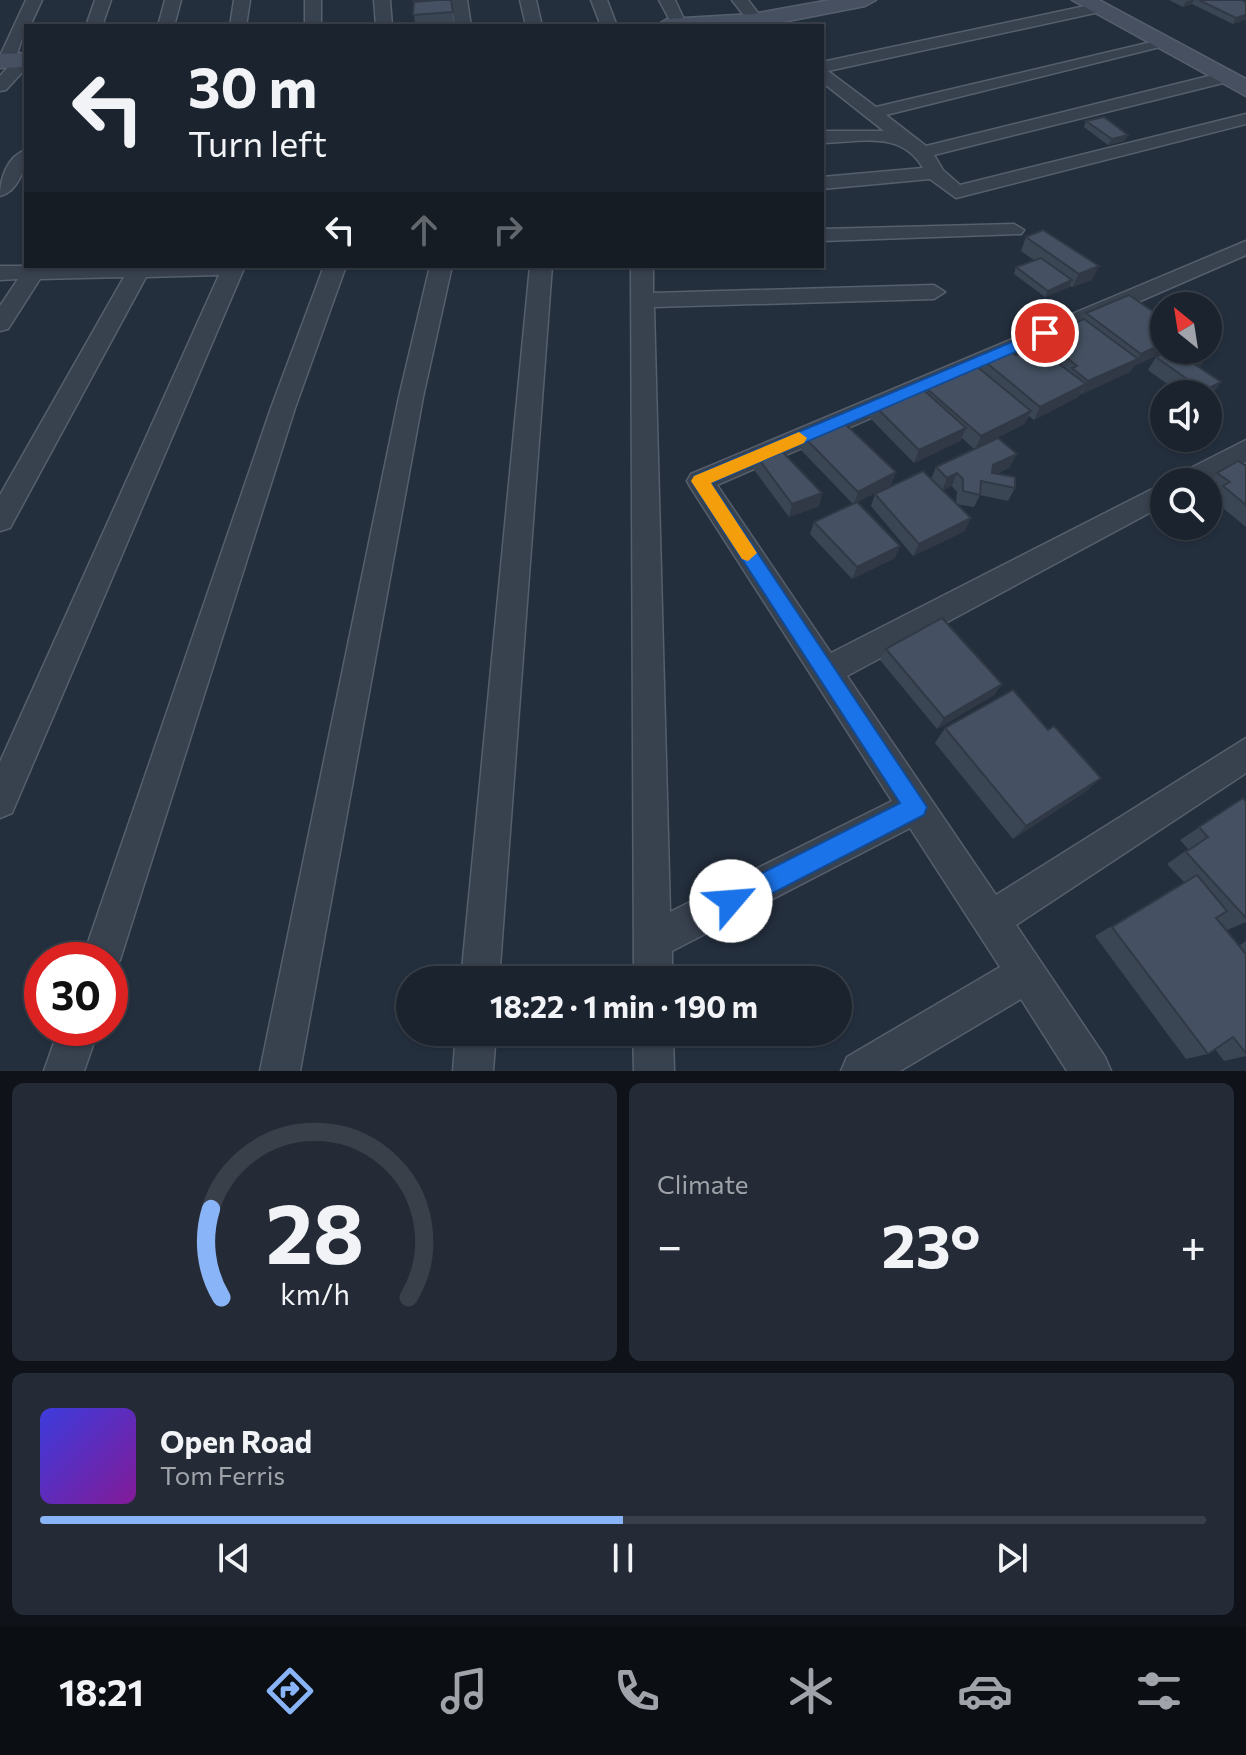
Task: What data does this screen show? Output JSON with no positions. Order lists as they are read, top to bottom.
{
  "north": "top left",
  "page": {
    "turn": ["30 m", "Turn left"],
    "limit": "30",
    "trip": "18:22 · 1 min · 190 m",
    "tile": "Climate",
    "heat": ["−", "23°", "+"],
    "song": ["Open Road", "Tom Ferris"],
    "tabs": "18:21",
    "gauge": ["28", "km/h"]
  }
}
